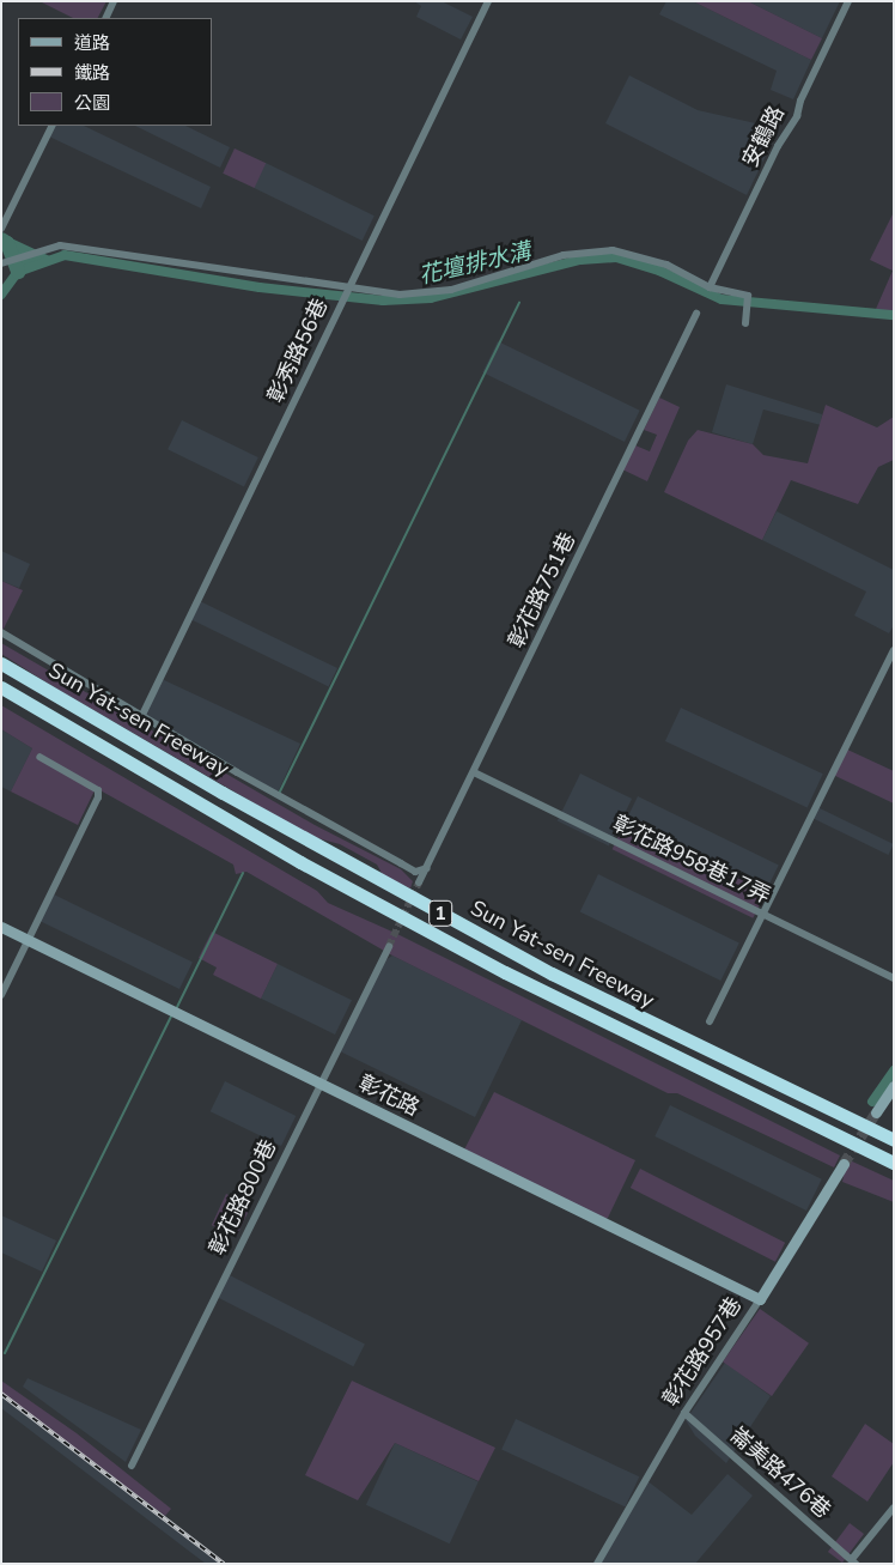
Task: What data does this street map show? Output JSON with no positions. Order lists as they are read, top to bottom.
{
  "streets": {
    "highway": ["Sun Yat-sen Freeway", "1"],
    "street": [
      "安鶴路",
      "彰秀路56巷",
      "彰花路751巷",
      "彰花路958巷17弄",
      "彰花路",
      "彰花路800巷",
      "彰花路957巷",
      "崙美路476巷"
    ]
  },
  "crossings": [
    ["彰花路751巷", "彰花路958巷17弄"],
    ["彰花路", "彰花路800巷"],
    ["彰花路", "彰花路957巷"],
    ["彰花路957巷", "崙美路476巷"]
  ],
  "water": ["花壇排水溝"],
  "legend": ["道路", "鐵路", "公園"]
}
